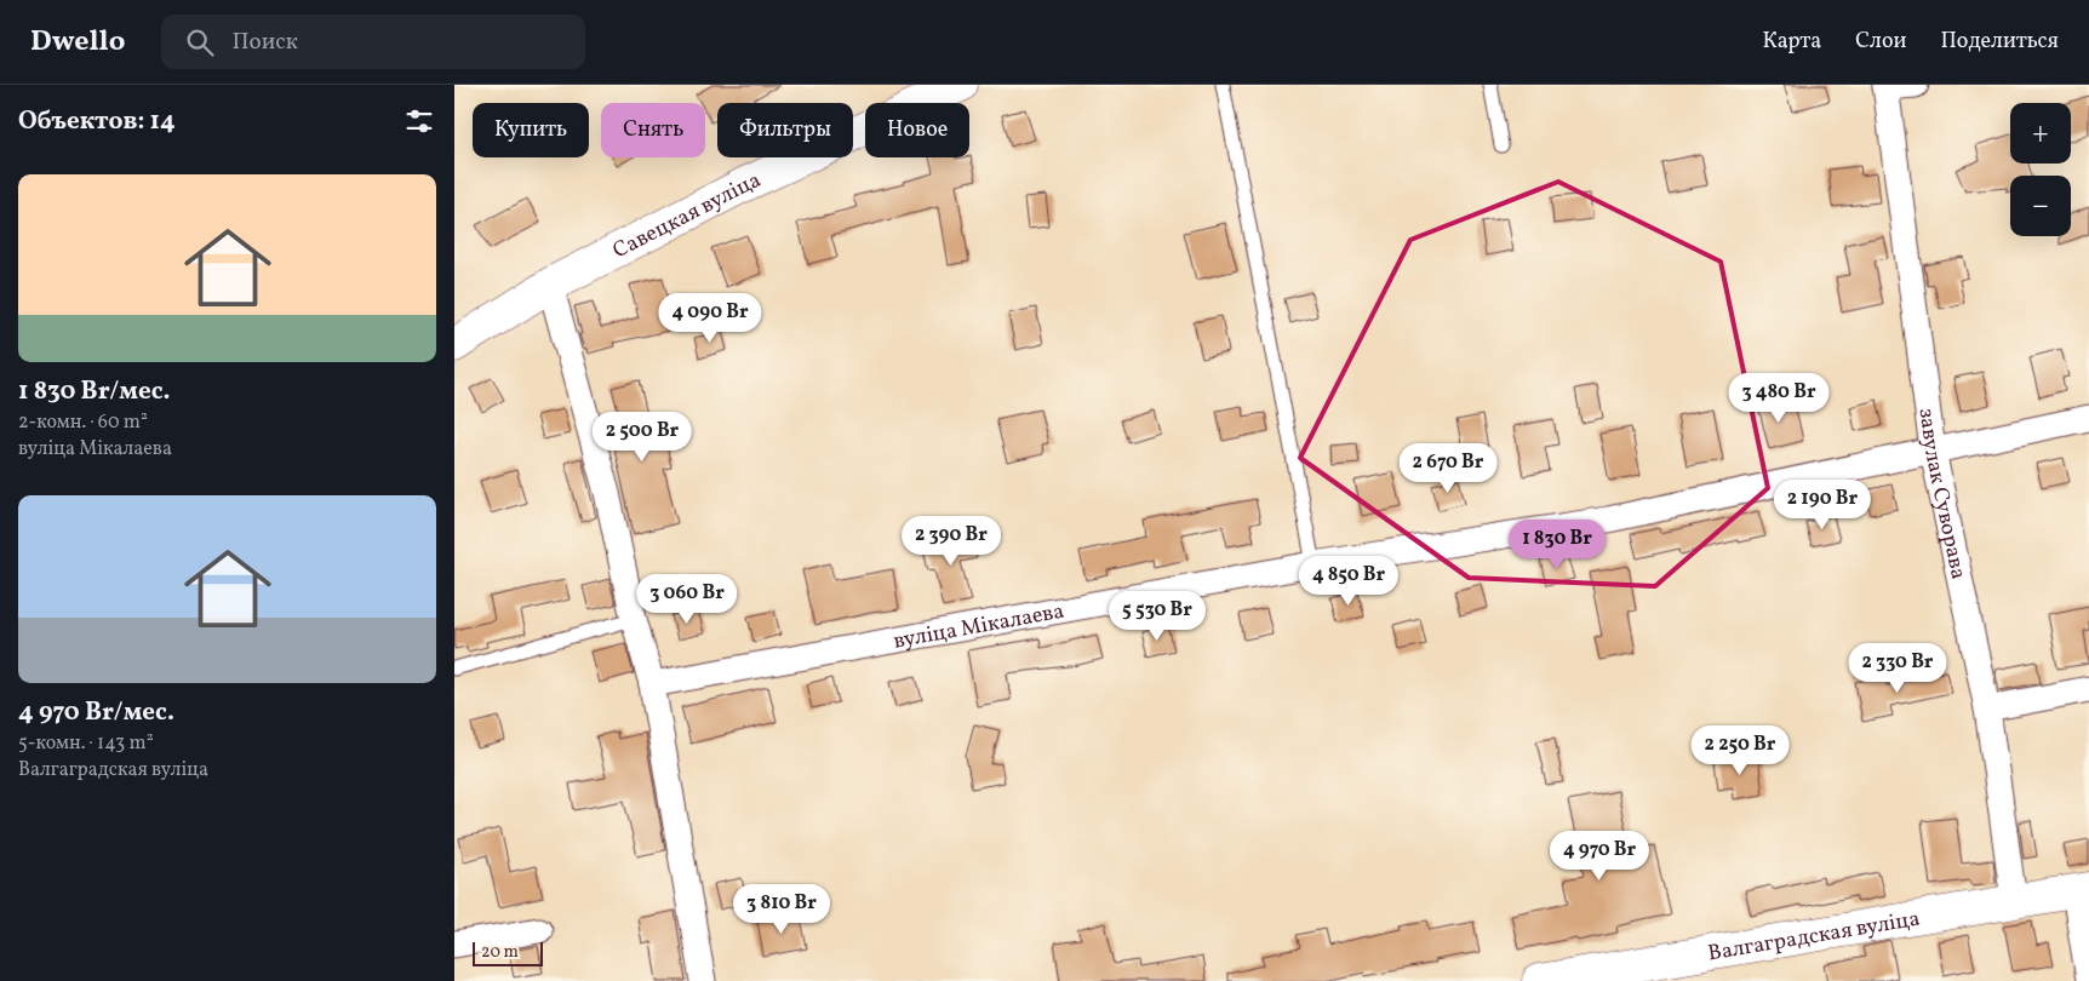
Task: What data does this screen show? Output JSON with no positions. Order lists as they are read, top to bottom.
{
  "streets": {
    "main road": ["Савецкая вуліца", "Валгаградская вуліца"],
    "street": ["завулак Суворава", "вуліца Мікалаева"]
  },
  "crossings": [
    ["завулак Суворава", "вуліца Мікалаева"],
    ["завулак Суворава", "Валгаградская вуліца"]
  ],
  "scale_bar": "20 m",
  "page": {
    "header": "Dwello",
    "search": "Поиск",
    "nav": ["Карта", "Слои", "Поделиться"],
    "heading": "Объектов: 14",
    "map_buttons": ["+", "−"],
    "chip": [
      "Купить",
      "Снять",
      "Фильтры",
      "Новое"
    ],
    "list": [
      {
        "name": "1 830 Br/мес.",
        "note": "2-комн. · 60 m² · вуліца Мікалаева"
      },
      {
        "name": "4 970 Br/мес.",
        "note": "5-комн. · 143 m² · Валгаградская вуліца"
      }
    ],
    "price": [
      "4 090 Br",
      "3 480 Br",
      "2 500 Br",
      "2 670 Br",
      "2 190 Br",
      "2 390 Br",
      "1 830 Br",
      "4 850 Br",
      "3 060 Br",
      "5 530 Br",
      "2 330 Br",
      "2 250 Br",
      "4 970 Br",
      "3 810 Br"
    ],
    "scale": "20 m"
  }
}
